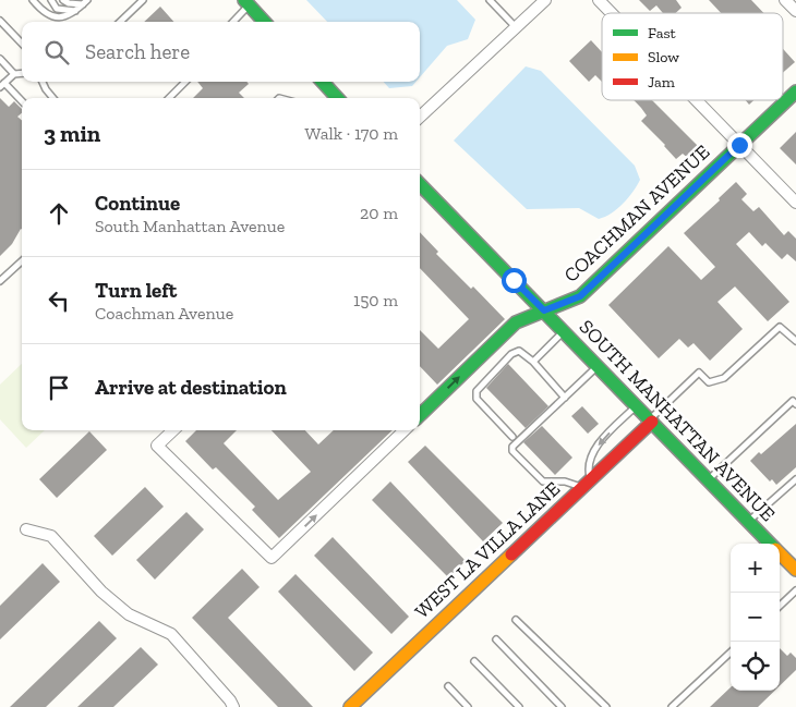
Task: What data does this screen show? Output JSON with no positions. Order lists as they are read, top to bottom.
{
  "streets": {
    "street": ["COACHMAN AVENUE", "SOUTH MANHATTAN AVENUE", "WEST LA VILLA LANE"]
  },
  "crossings": [
    ["COACHMAN AVENUE", "SOUTH MANHATTAN AVENUE"],
    ["SOUTH MANHATTAN AVENUE", "WEST LA VILLA LANE"]
  ],
  "legend": ["Fast", "Slow", "Jam"],
  "page": {
    "search": "Search here",
    "heading": ["3 min", "Walk · 170 m"],
    "list": [
      ["Continue", "South Manhattan Avenue", "20 m"],
      ["Turn left", "Coachman Avenue", "150 m"],
      "Arrive at destination"
    ],
    "map_buttons": ["+", "−"]
  }
}
